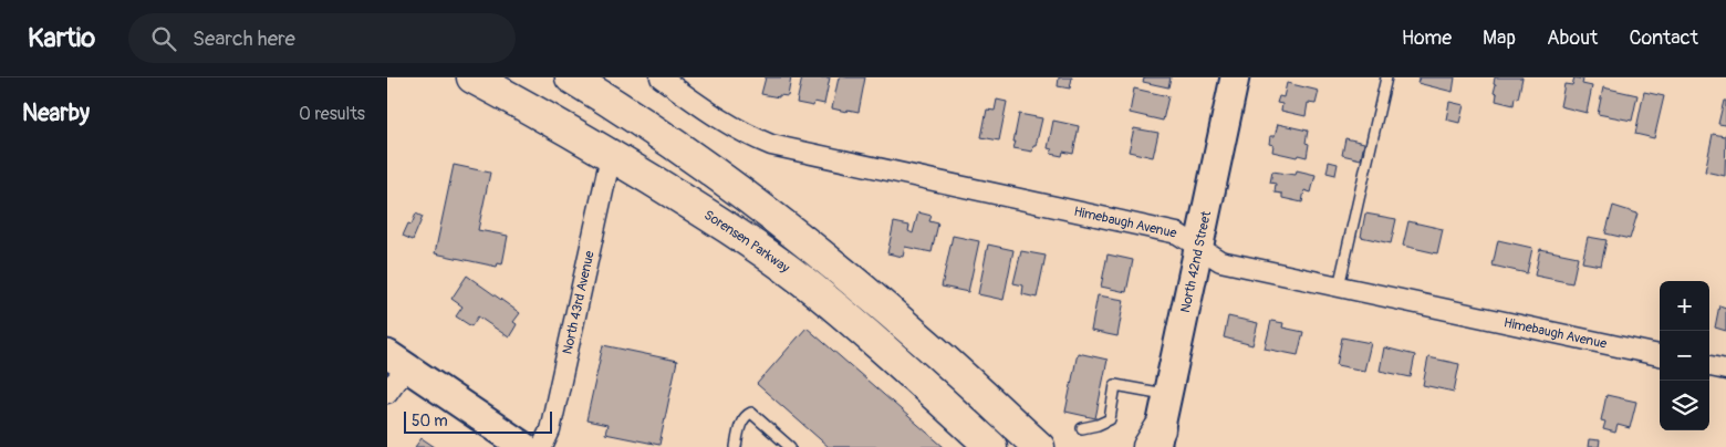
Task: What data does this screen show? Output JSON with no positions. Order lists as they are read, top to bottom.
{
  "streets": {
    "main road": ["Sorensen Parkway"],
    "street": ["Himebaugh Avenue", "North 42nd Street", "North 43rd Avenue"]
  },
  "crossings": [
    ["Himebaugh Avenue", "North 42nd Street"],
    ["Sorensen Parkway", "North 43rd Avenue"]
  ],
  "scale_bar": "50 m",
  "page": {
    "header": "Kartio",
    "search": "Search here",
    "nav": [
      "Home",
      "Map",
      "About",
      "Contact"
    ],
    "heading": ["Nearby", "0 results"],
    "map_buttons": ["+", "−"],
    "scale": "50 m"
  }
}
